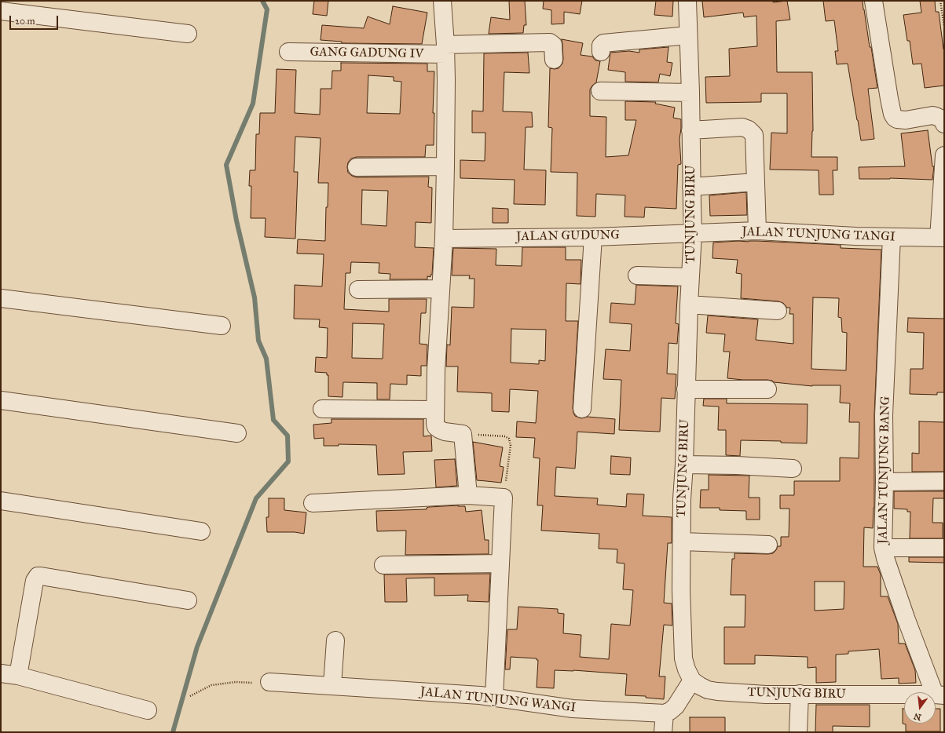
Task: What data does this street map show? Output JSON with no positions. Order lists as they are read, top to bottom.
{
  "streets": {
    "street": [
      "GANG GADUNG IV",
      "TUNJUNG BIRU",
      "JALAN TUNJUNG TANGI",
      "JALAN GUDUNG",
      "JALAN TUNJUNG BANG",
      "JALAN TUNJUNG WANGI"
    ]
  },
  "crossings": [
    ["TUNJUNG BIRU", "JALAN TUNJUNG TANGI"],
    ["TUNJUNG BIRU", "JALAN GUDUNG"],
    ["TUNJUNG BIRU", "JALAN TUNJUNG BANG"],
    ["JALAN TUNJUNG TANGI", "JALAN GUDUNG"],
    ["JALAN TUNJUNG TANGI", "JALAN TUNJUNG BANG"]
  ],
  "scale_bar": "20 m",
  "north": "bottom"
}
